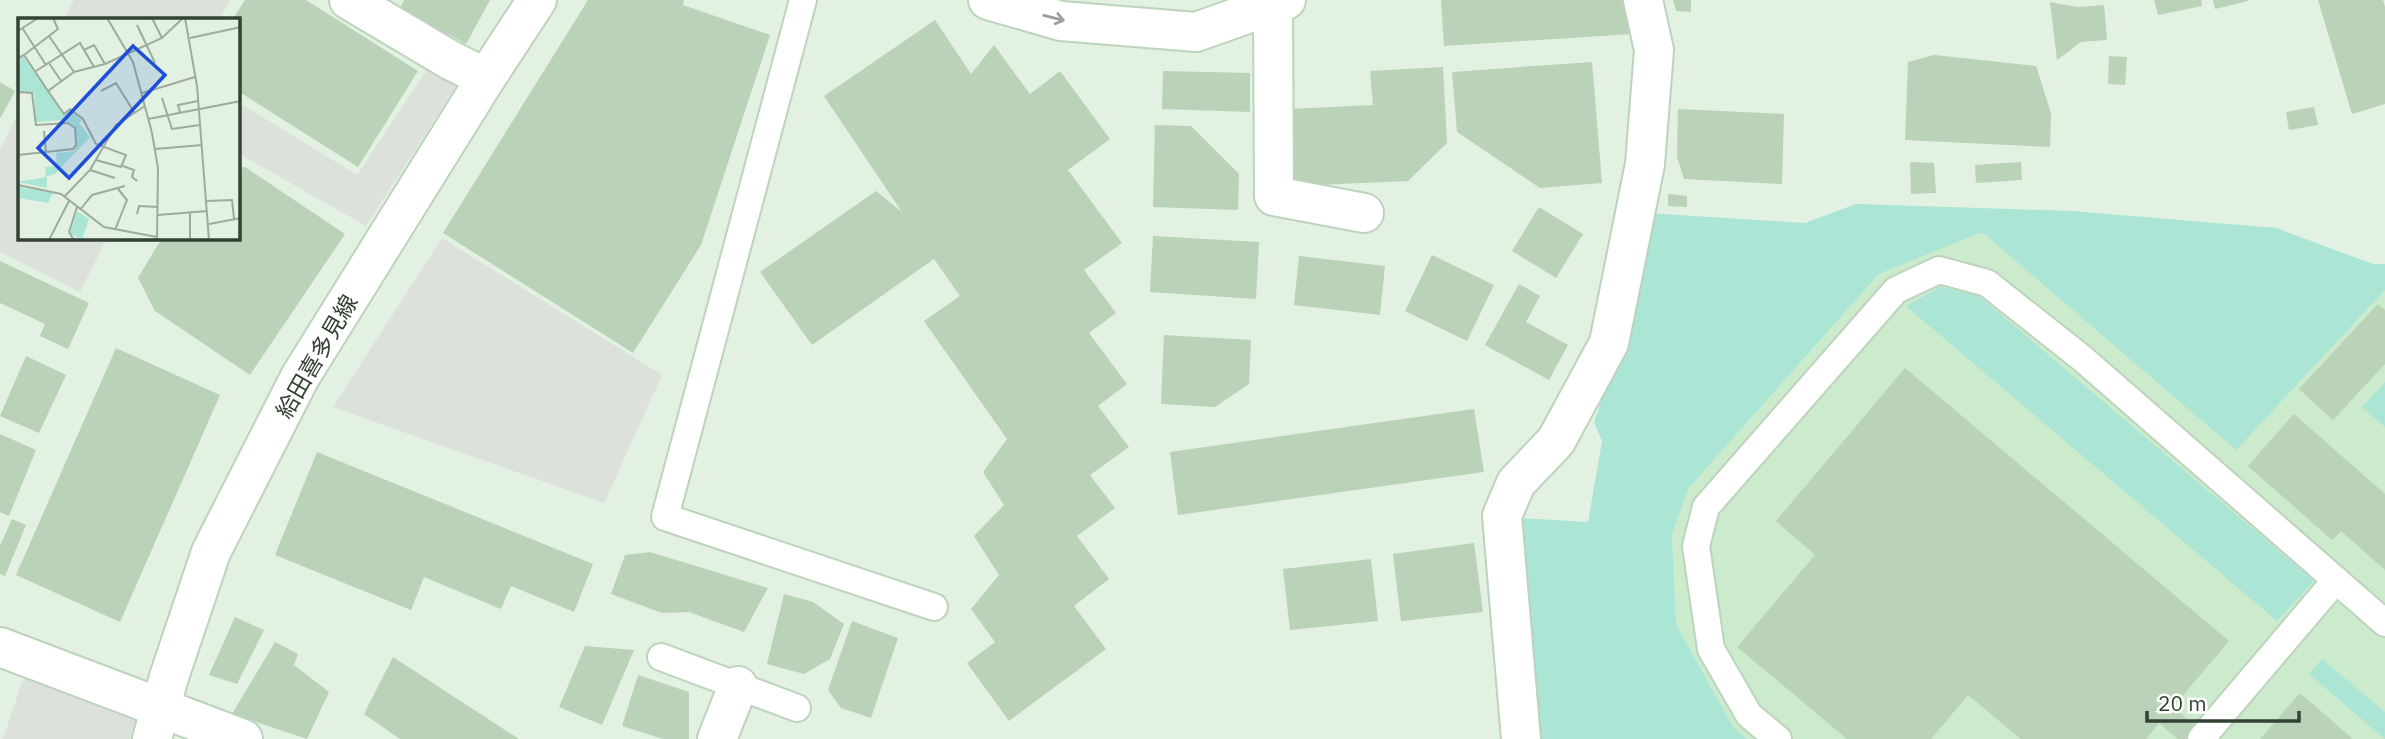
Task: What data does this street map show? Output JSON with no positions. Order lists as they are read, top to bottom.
{
  "streets": {
    "street": ["給田喜多見線"]
  },
  "scale_bar": "20 m"
}
